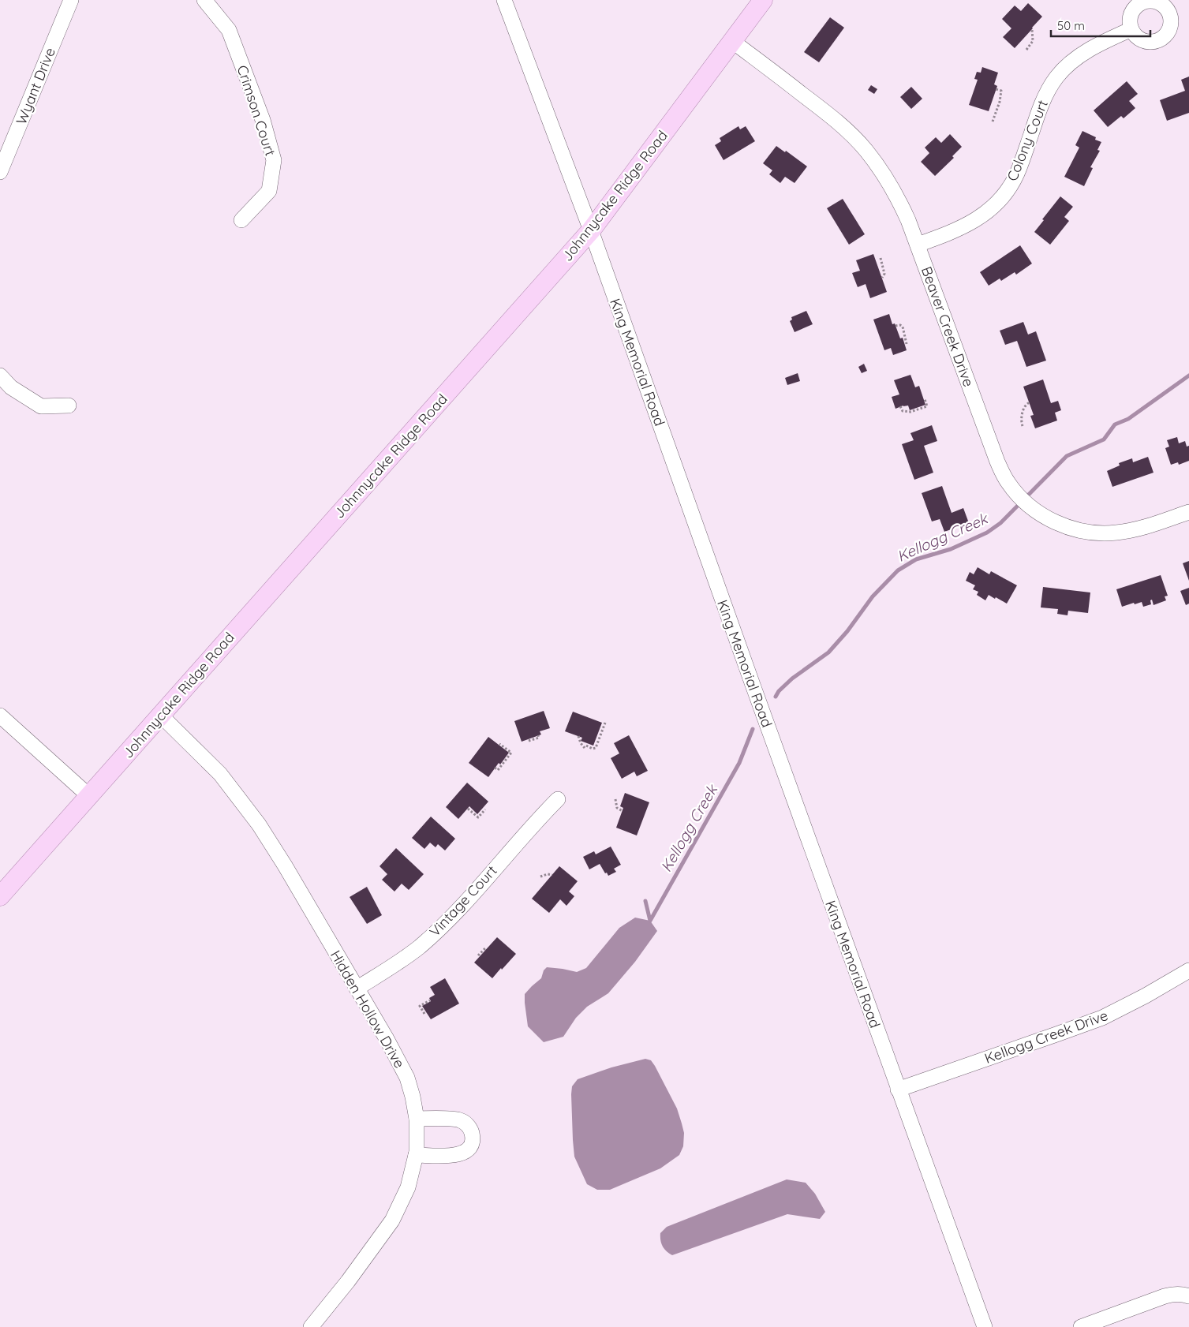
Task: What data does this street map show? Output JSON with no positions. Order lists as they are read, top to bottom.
{
  "streets": {
    "main road": ["Johnnycake Ridge Road"],
    "street": [
      "Wyant Drive",
      "Crimson Court",
      "Colony Court",
      "Beaver Creek Drive",
      "King Memorial Road",
      "Vintage Court",
      "Hidden Hollow Drive",
      "Kellogg Creek Drive"
    ]
  },
  "crossings": [
    ["Colony Court", "Beaver Creek Drive"],
    ["Johnnycake Ridge Road", "Beaver Creek Drive"],
    ["Johnnycake Ridge Road", "King Memorial Road"],
    ["Johnnycake Ridge Road", "Hidden Hollow Drive"],
    ["King Memorial Road", "Kellogg Creek Drive"],
    ["Vintage Court", "Hidden Hollow Drive"]
  ],
  "water": ["Kellogg Creek"],
  "scale_bar": "50 m"
}
